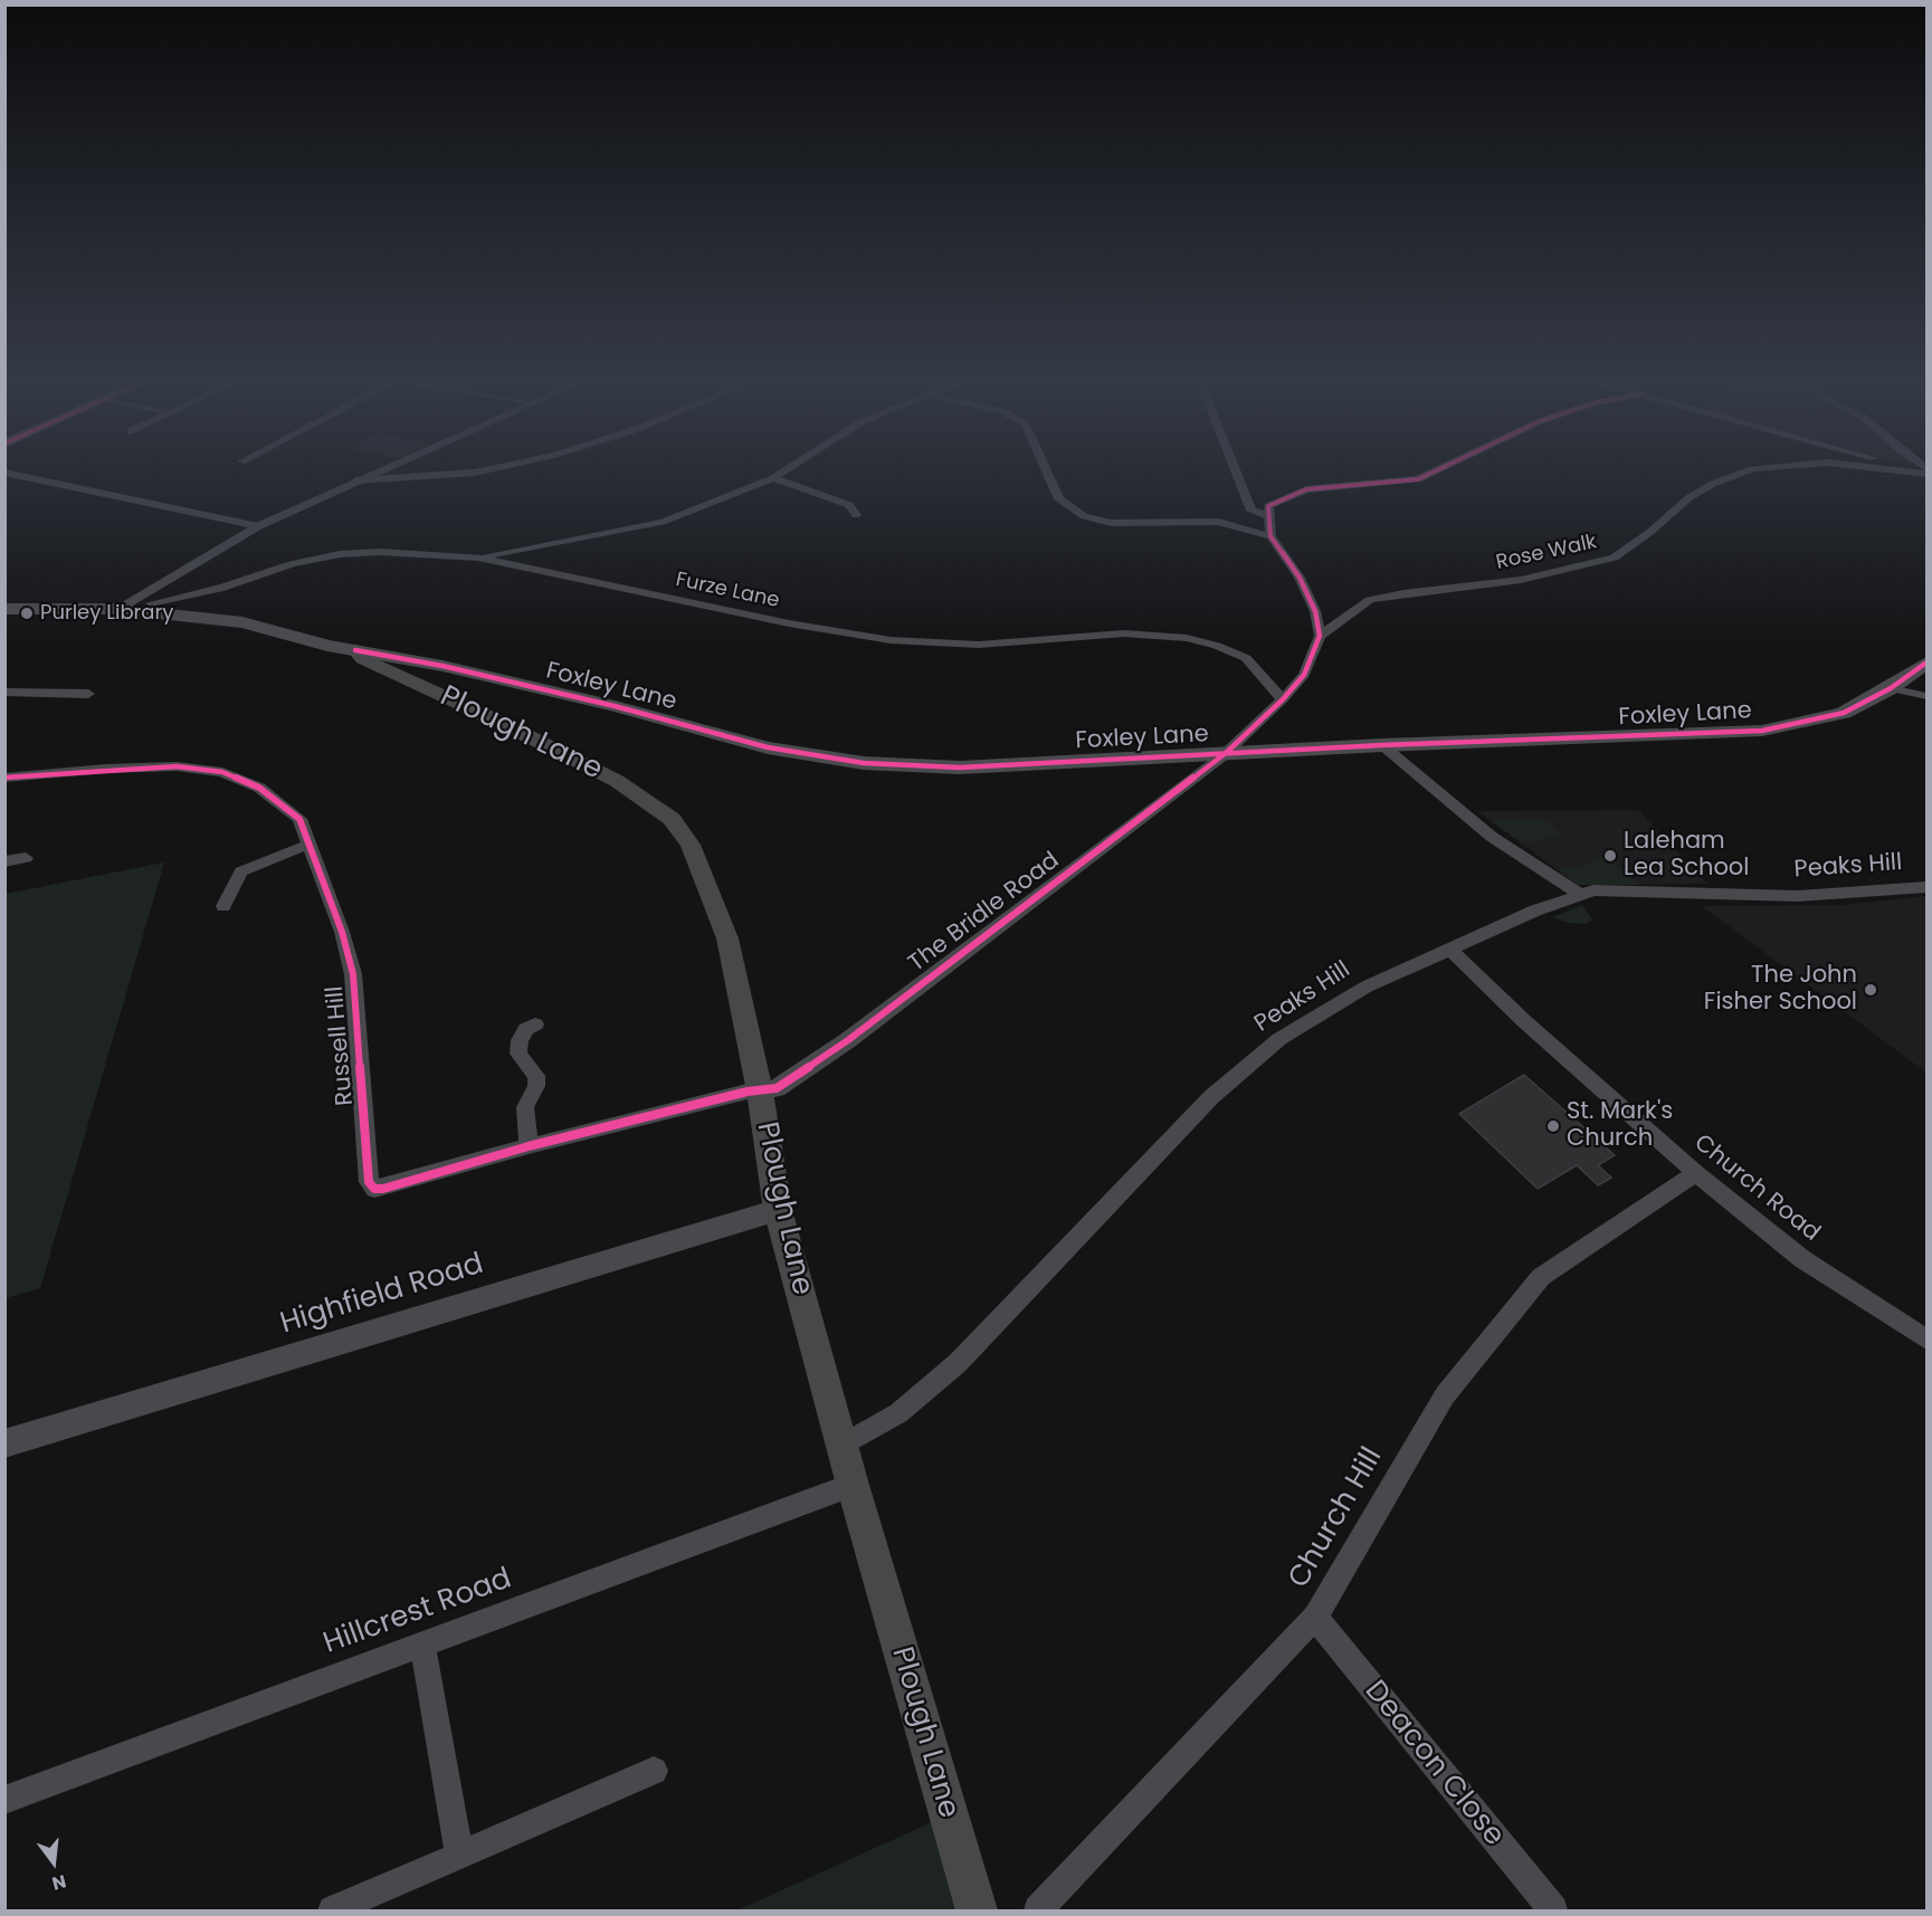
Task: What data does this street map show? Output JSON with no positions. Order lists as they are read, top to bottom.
{
  "streets": {
    "main road": ["Foxley Lane", "Plough Lane"],
    "street": [
      "Rose Walk",
      "Furze Lane",
      "Peaks Hill",
      "The Bridle Road",
      "Russell Hill",
      "Church Road",
      "Highfield Road",
      "Church Hill",
      "Hillcrest Road",
      "Deacon Close"
    ]
  },
  "crossings": [
    ["Furze Lane", "Foxley Lane"],
    ["Foxley Lane", "Plough Lane"],
    ["Foxley Lane", "The Bridle Road"],
    ["Plough Lane", "Peaks Hill"],
    ["Plough Lane", "The Bridle Road"],
    ["Plough Lane", "Russell Hill"],
    ["Plough Lane", "Highfield Road"],
    ["Plough Lane", "Hillcrest Road"],
    ["Peaks Hill", "Church Road"],
    ["The Bridle Road", "Russell Hill"],
    ["Church Road", "Church Hill"],
    ["Church Hill", "Deacon Close"]
  ],
  "places": [
    "Purley Library",
    "Laleham Lea School",
    "The John Fisher School",
    "St. Mark's Church"
  ],
  "north": "bottom"
}
